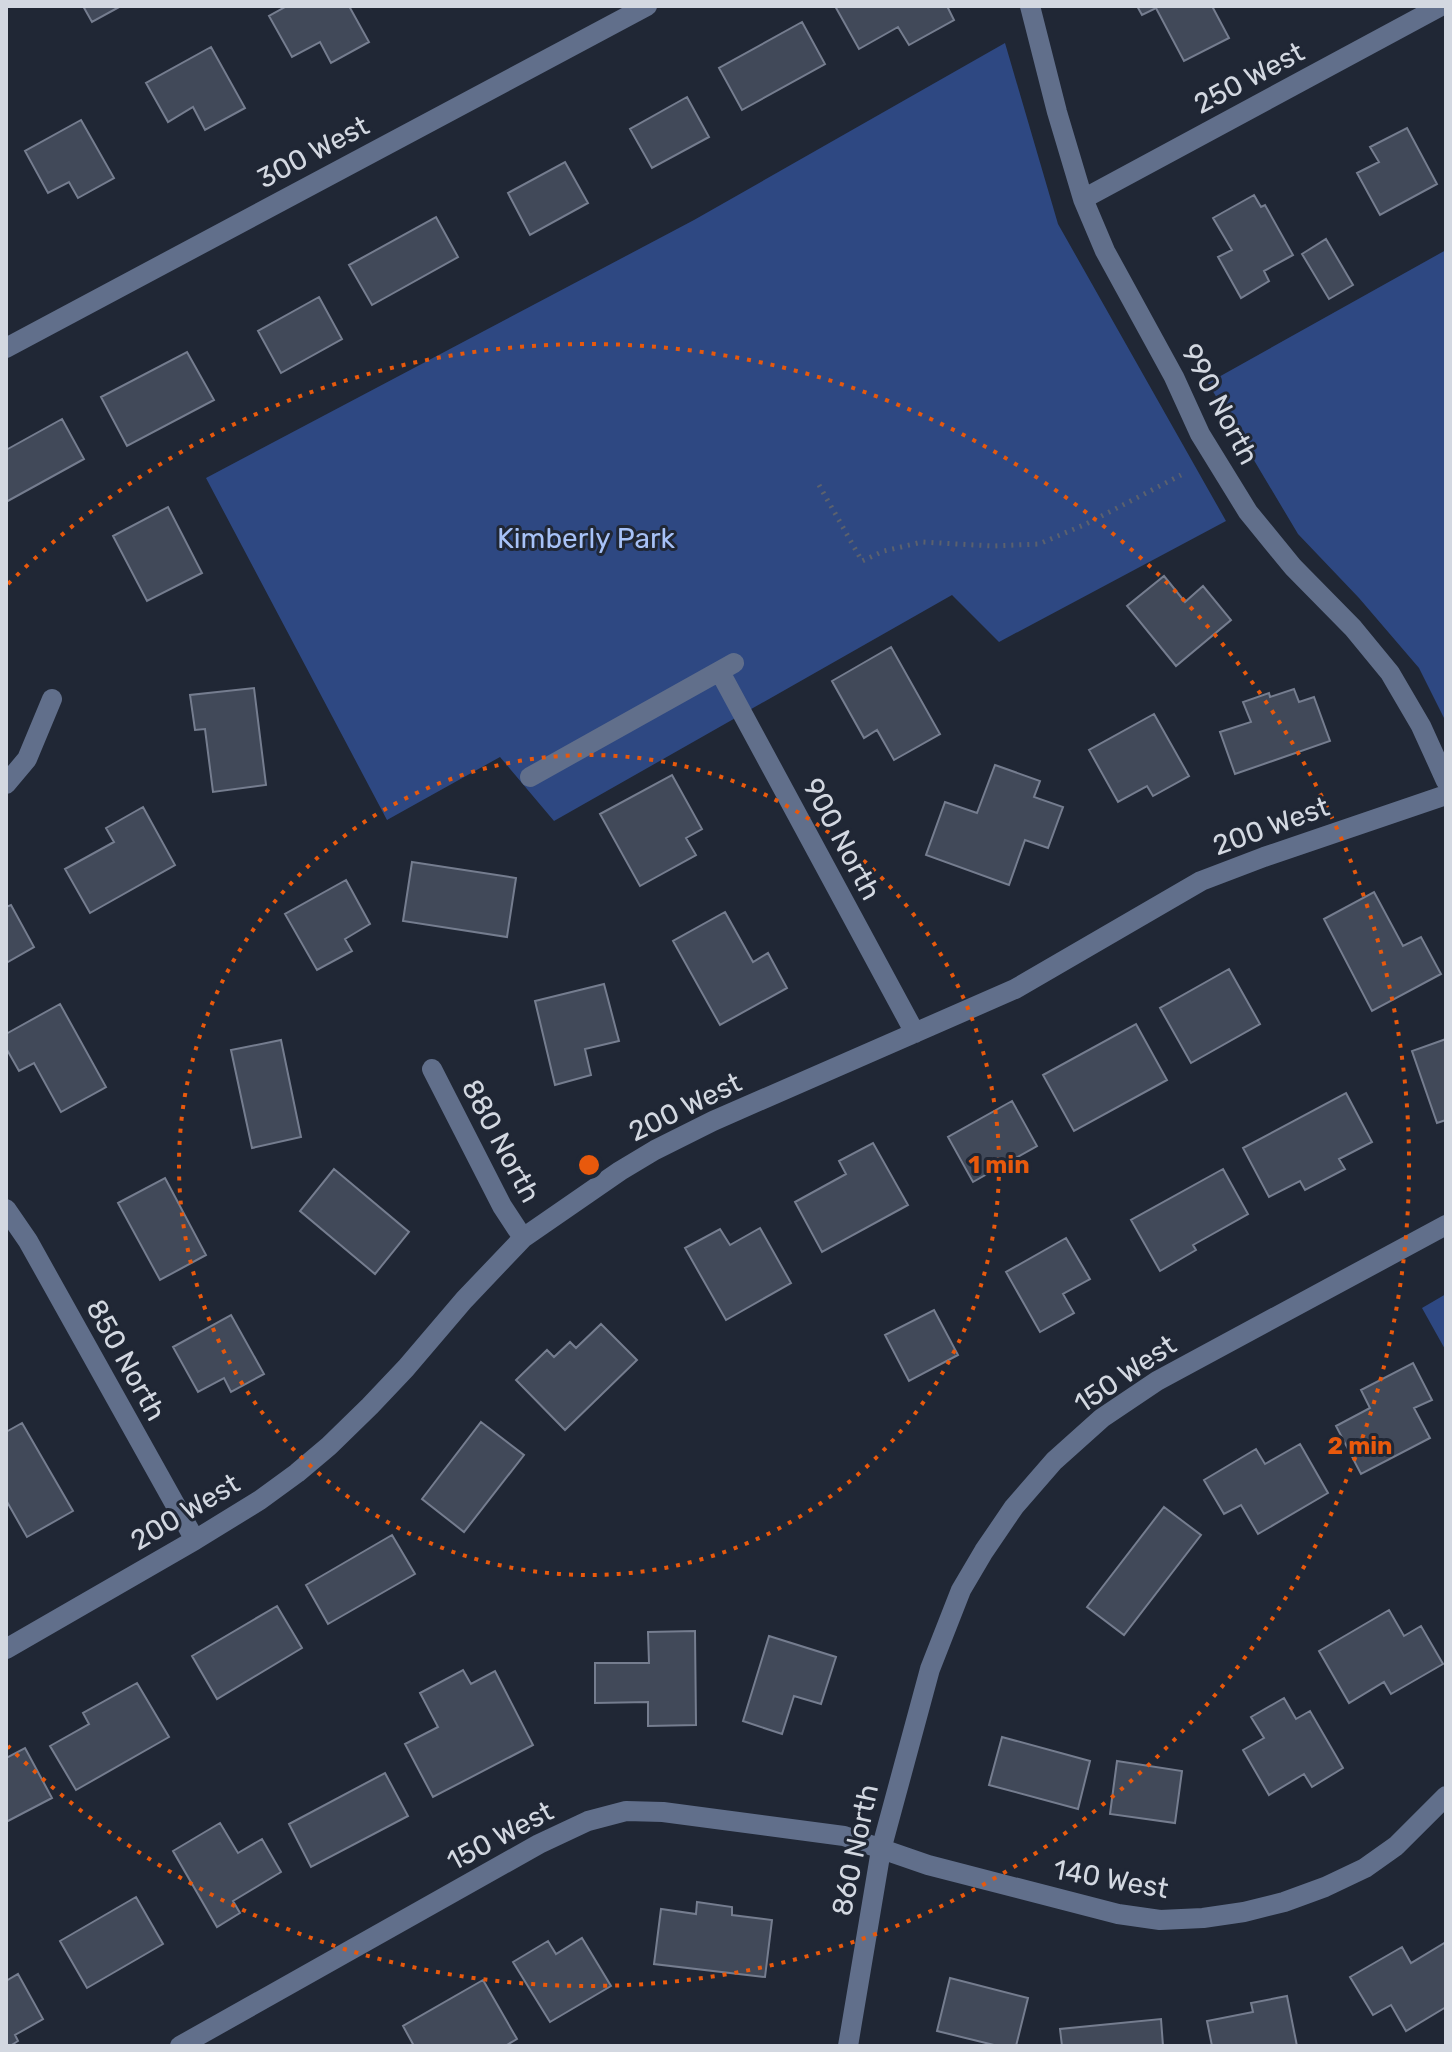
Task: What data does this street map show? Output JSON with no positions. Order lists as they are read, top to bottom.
{
  "streets": {
    "street": [
      "250 West",
      "300 West",
      "990 North",
      "200 West",
      "900 North",
      "880 North",
      "850 North",
      "150 West",
      "860 North",
      "140 West"
    ]
  },
  "crossings": [
    ["250 West", "990 North"],
    ["200 West", "900 North"],
    ["200 West", "880 North"],
    ["200 West", "850 North"],
    ["150 West", "860 North"],
    ["150 West", "140 West"],
    ["860 North", "140 West"]
  ],
  "parks": ["Kimberly Park"],
  "rings": ["1 min", "2 min"]
}
